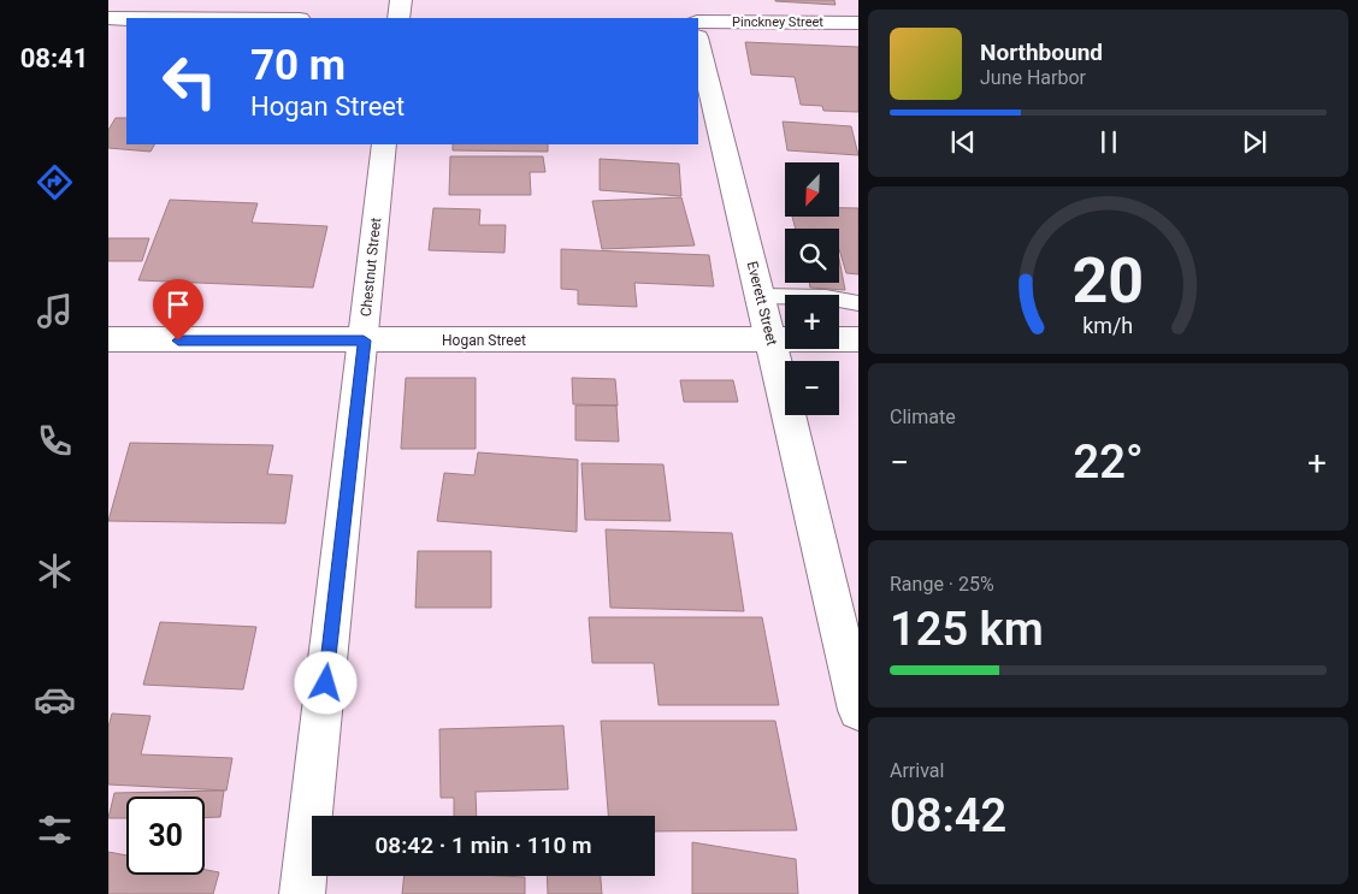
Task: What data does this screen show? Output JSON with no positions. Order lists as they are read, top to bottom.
{
  "streets": {
    "street": [
      "Pinckney Street",
      "Chestnut Street",
      "Everett Street",
      "Hogan Street"
    ]
  },
  "crossings": [
    ["Chestnut Street", "Hogan Street"],
    ["Everett Street", "Hogan Street"]
  ],
  "north": "bottom left",
  "page": {
    "tabs": "08:41",
    "turn": ["70 m", "Hogan Street"],
    "song": ["Northbound", "June Harbor"],
    "map_buttons": ["+", "−"],
    "tile": [
      "Climate",
      ["Range · 25%", "125 km"],
      ["Arrival", "08:42"]
    ],
    "heat": ["−", "22°", "+"],
    "limit": "30",
    "trip": "08:42 · 1 min · 110 m",
    "gauge": ["20", "km/h"]
  }
}
